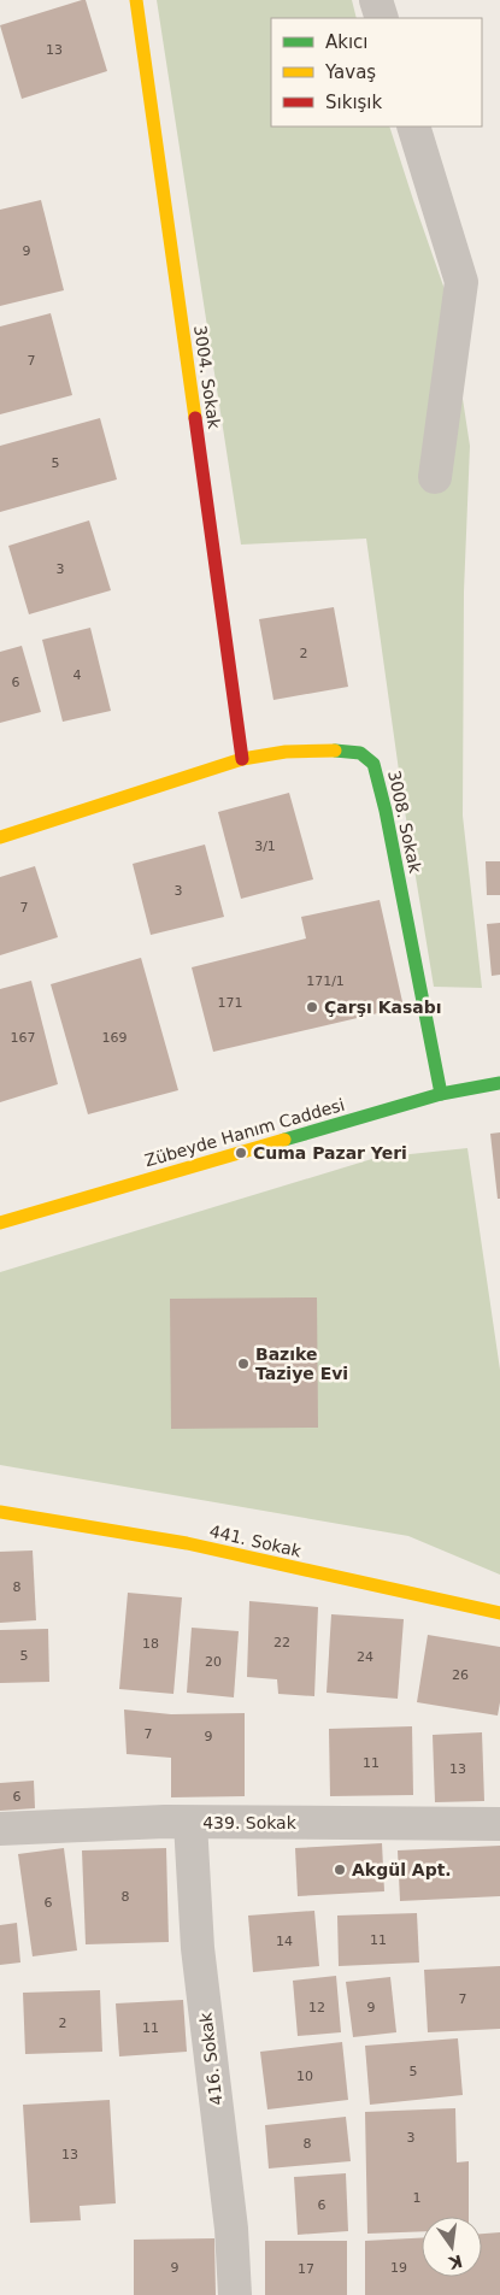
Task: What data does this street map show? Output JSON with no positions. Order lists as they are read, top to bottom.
{
  "streets": {
    "street": [
      "3004. Sokak",
      "3008. Sokak",
      "Zübeyde Hanım Caddesi",
      "441. Sokak",
      "439. Sokak",
      "416. Sokak"
    ]
  },
  "crossings": [
    ["3004. Sokak", "3008. Sokak"],
    ["3008. Sokak", "Zübeyde Hanım Caddesi"],
    ["439. Sokak", "416. Sokak"]
  ],
  "places": [
    "Çarşı Kasabı",
    "Cuma Pazar Yeri",
    "Bazıke Taziye Evi",
    "Akgül Apt."
  ],
  "house_numbers": [
    "13",
    "9",
    "7",
    "5",
    "3",
    "2",
    "4",
    "6",
    "3/1",
    "3",
    "7",
    "171/1",
    "171",
    "167",
    "169",
    "8",
    "22",
    "18",
    "5",
    "24",
    "20",
    "26",
    "7",
    "9",
    "11",
    "13",
    "6",
    "8",
    "6",
    "11",
    "14",
    "7",
    "12",
    "9",
    "2",
    "11",
    "5",
    "10",
    "3",
    "8",
    "13",
    "1",
    "6",
    "9",
    "19",
    "17"
  ],
  "legend": ["Akıcı", "Yavaş", "Sıkışık"],
  "north": "bottom"
}
